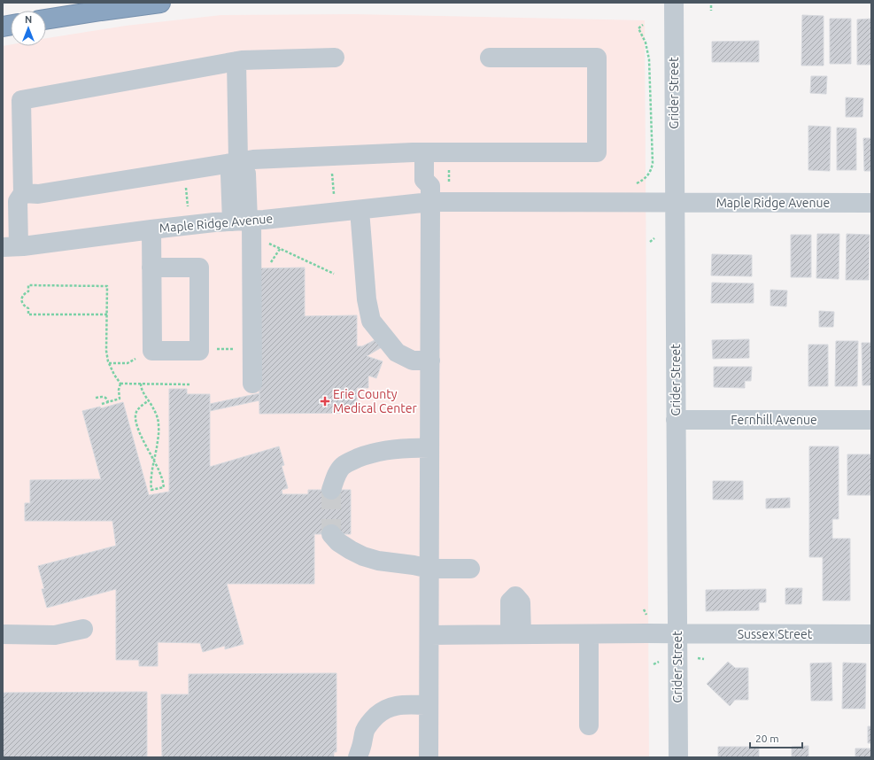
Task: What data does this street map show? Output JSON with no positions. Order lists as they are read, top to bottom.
{
  "streets": {
    "street": [
      "Grider Street",
      "Maple Ridge Avenue",
      "Fernhill Avenue",
      "Sussex Street"
    ]
  },
  "crossings": [
    ["Grider Street", "Maple Ridge Avenue"],
    ["Grider Street", "Fernhill Avenue"],
    ["Grider Street", "Sussex Street"]
  ],
  "places": {
    "health": ["Erie County Medical Center"]
  },
  "scale_bar": "20 m",
  "north": "top"
}
